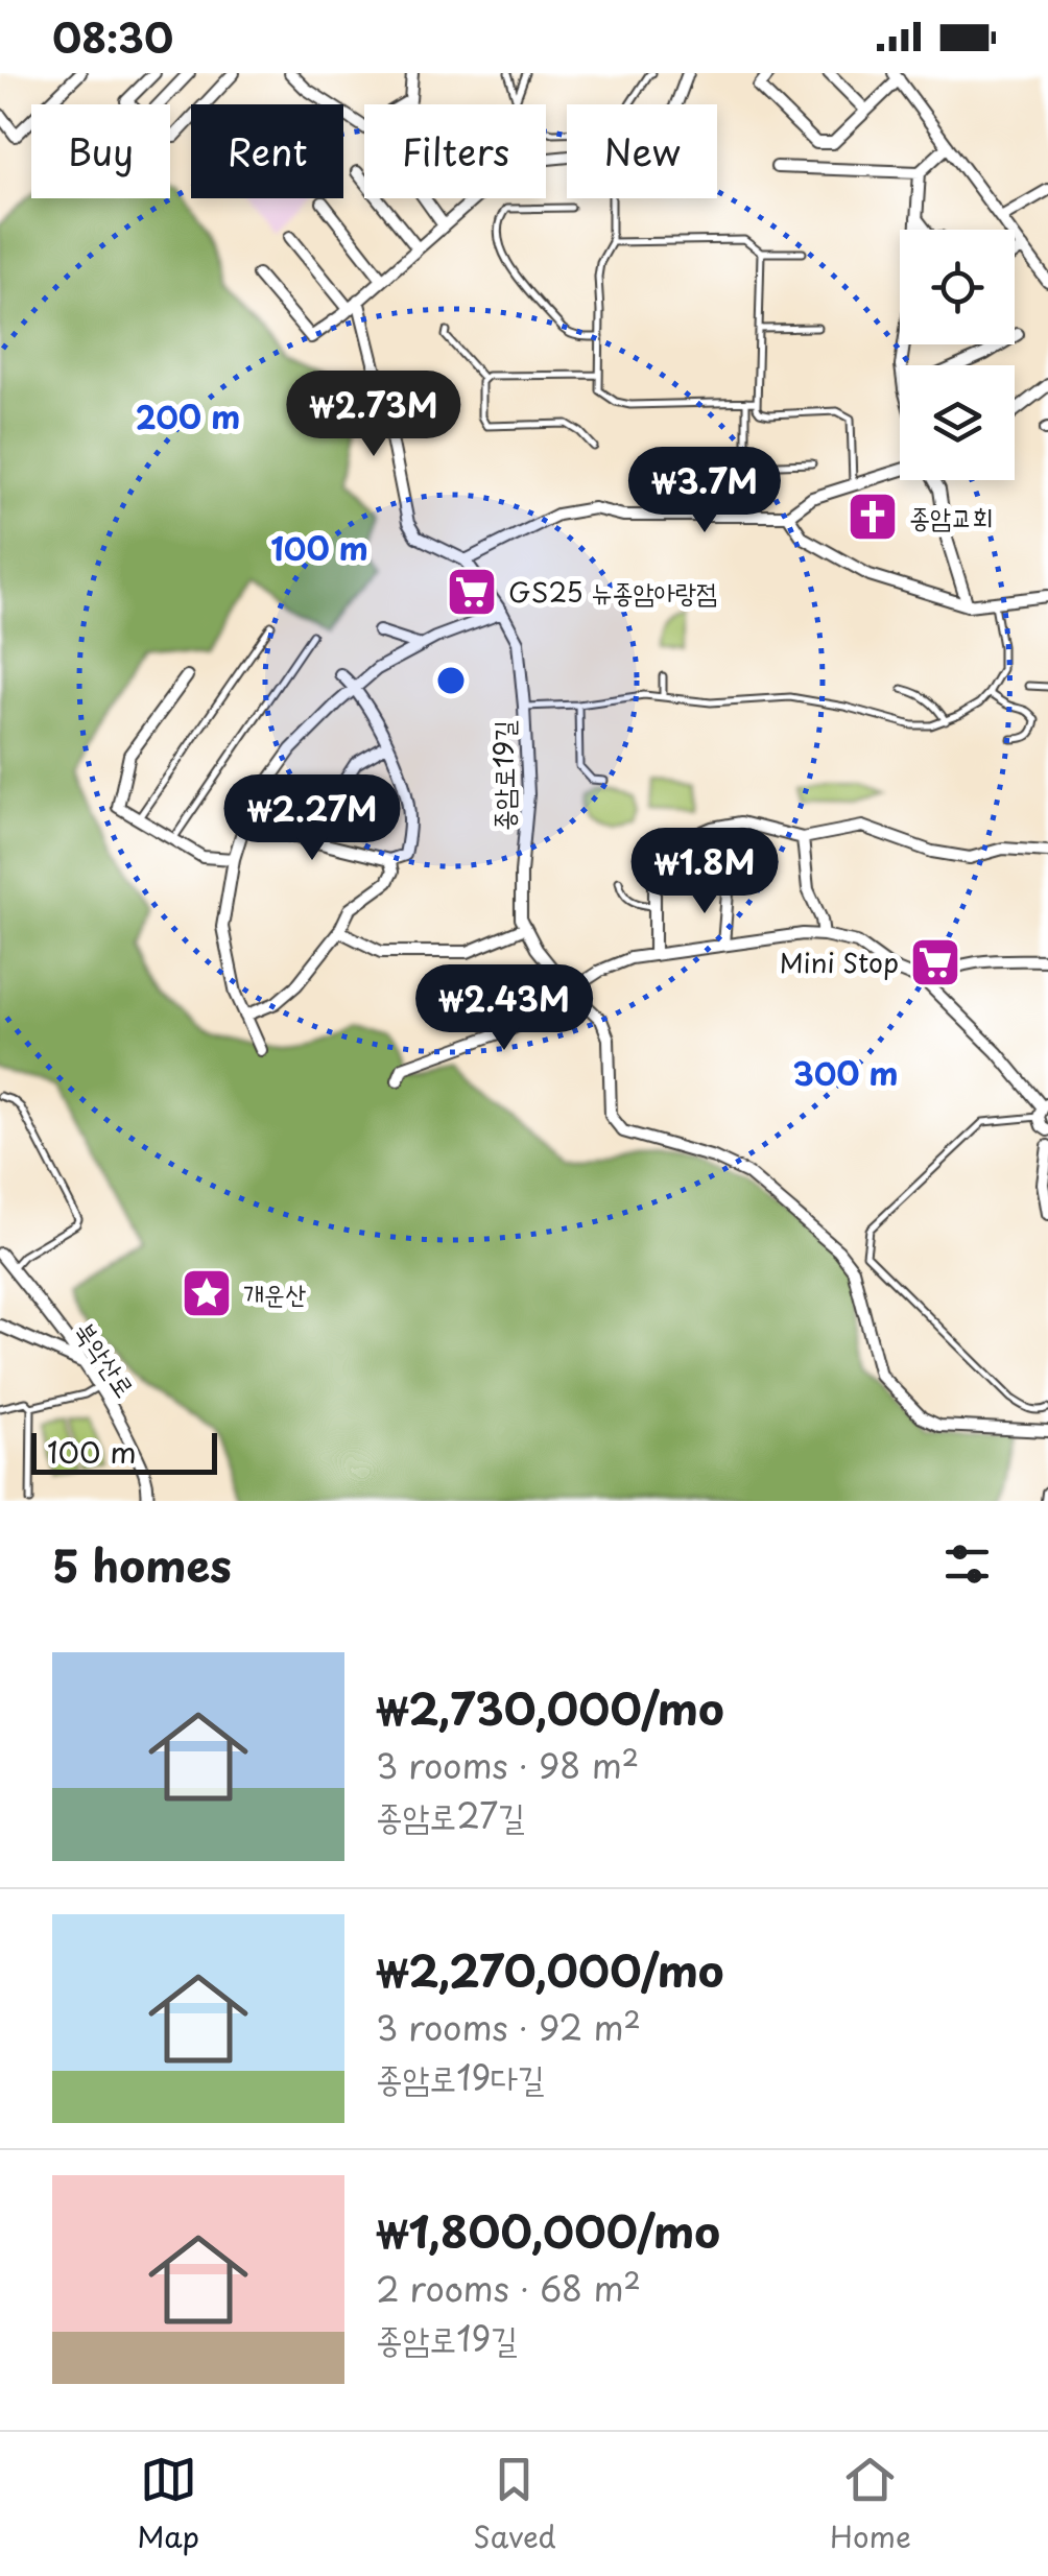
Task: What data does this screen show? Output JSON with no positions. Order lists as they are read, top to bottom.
{
  "streets": {
    "street": ["종암로19길", "북악산로"]
  },
  "places": {
    "church": ["종암교회"],
    "supermarket": ["GS25 뉴종암아랑점", "Mini Stop"],
    "place": ["개운산"]
  },
  "scale_bar": "100 m",
  "page": {
    "status": "08:30",
    "chip": [
      "Buy",
      "Rent",
      "Filters",
      "New"
    ],
    "price": [
      "₩2.73M",
      "₩3.7M",
      "₩2.27M",
      "₩1.8M",
      "₩2.43M"
    ],
    "scale": "100 m",
    "heading": "5 homes",
    "list": [
      {
        "name": "₩2,730,000/mo",
        "note": "3 rooms · 98 m² · 종암로27길"
      },
      {
        "name": "₩2,270,000/mo",
        "note": "3 rooms · 92 m² · 종암로19다길"
      },
      {
        "name": "₩1,800,000/mo",
        "note": "2 rooms · 68 m² · 종암로19길"
      }
    ],
    "tabs": ["Map", "Saved", "Home"]
  },
  "rings": ["200 m", "100 m", "300 m"]
}
